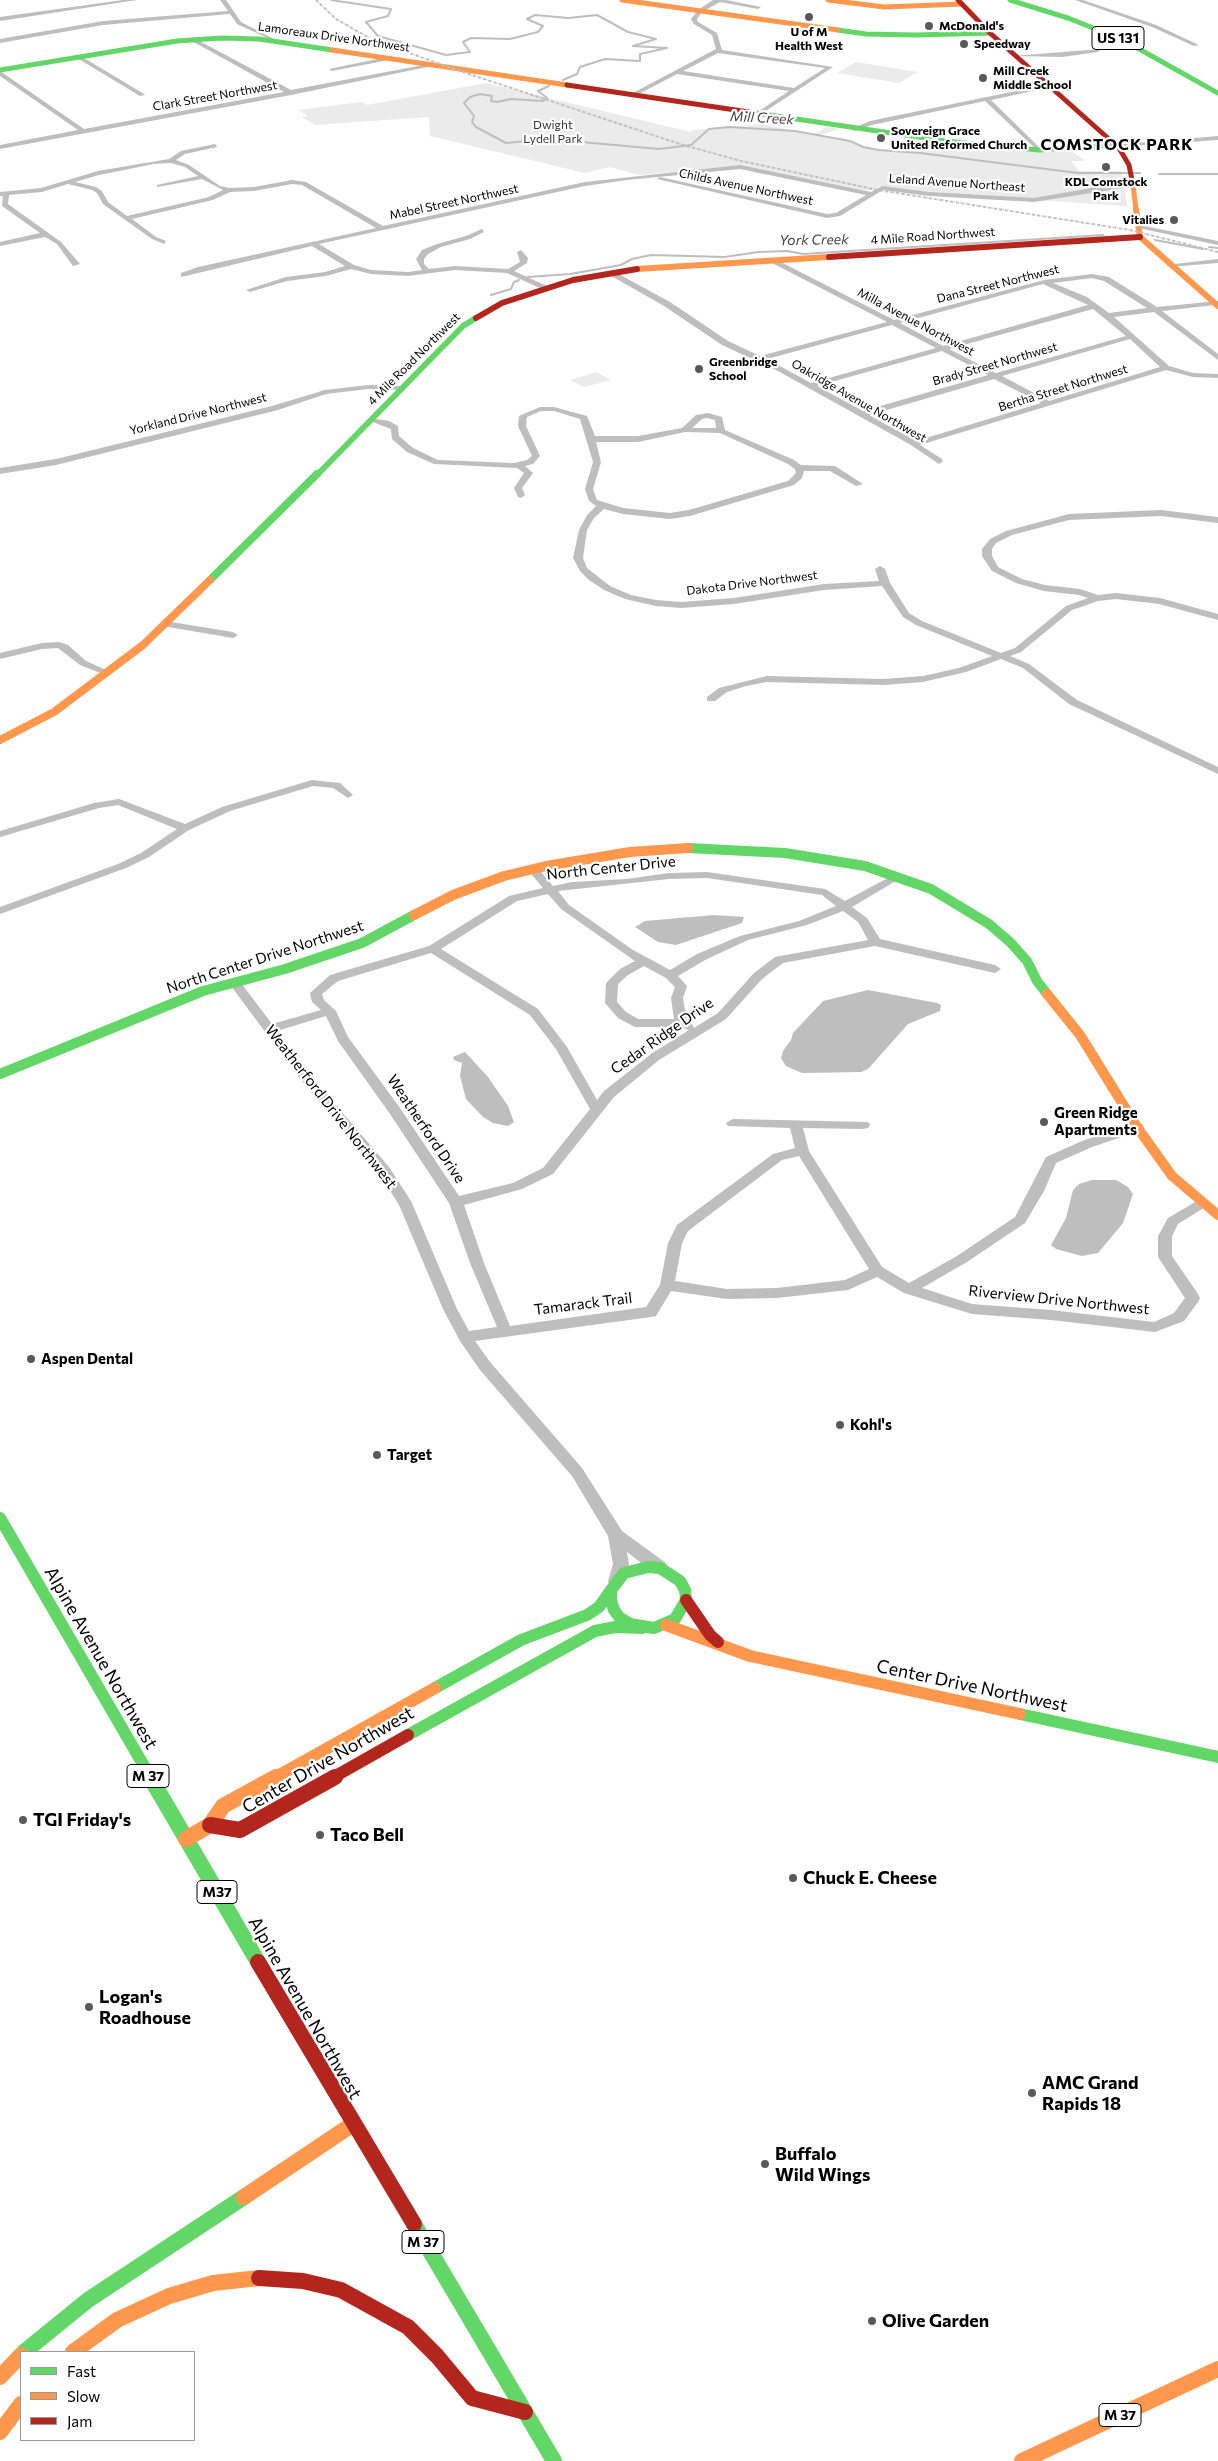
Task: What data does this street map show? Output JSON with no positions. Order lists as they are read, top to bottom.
{
  "streets": {
    "main road": [
      "Lamoreaux Drive Northwest",
      "US 131",
      "4 Mile Road Northwest",
      "North Center Drive Northwest",
      "Alpine Avenue Northwest",
      "Center Drive Northwest",
      "M 37",
      "M37"
    ],
    "street": [
      "Clark Street Northwest",
      "Leland Avenue Northeast",
      "Childs Avenue Northwest",
      "Mabel Street Northwest",
      "Dana Street Northwest",
      "Milla Avenue Northwest",
      "Brady Street Northwest",
      "Bertha Street Northwest",
      "Oakridge Avenue Northwest",
      "Yorkland Drive Northwest",
      "Dakota Drive Northwest",
      "North Center Drive",
      "Cedar Ridge Drive",
      "Weatherford Drive Northwest",
      "Weatherford Drive",
      "Riverview Drive Northwest",
      "Tamarack Trail"
    ]
  },
  "crossings": [
    ["Lamoreaux Drive Northwest", "Clark Street Northwest"],
    ["Leland Avenue Northeast", "Childs Avenue Northwest"],
    ["Leland Avenue Northeast", "Mabel Street Northwest"],
    ["Childs Avenue Northwest", "Mabel Street Northwest"],
    ["4 Mile Road Northwest", "Milla Avenue Northwest"],
    ["4 Mile Road Northwest", "Oakridge Avenue Northwest"],
    ["4 Mile Road Northwest", "Yorkland Drive Northwest"],
    ["Dana Street Northwest", "Milla Avenue Northwest"],
    ["Dana Street Northwest", "Oakridge Avenue Northwest"],
    ["Milla Avenue Northwest", "Brady Street Northwest"],
    ["Milla Avenue Northwest", "Bertha Street Northwest"],
    ["Brady Street Northwest", "Oakridge Avenue Northwest"],
    ["Bertha Street Northwest", "Oakridge Avenue Northwest"],
    ["North Center Drive", "Cedar Ridge Drive"],
    ["North Center Drive", "Weatherford Drive"],
    ["North Center Drive Northwest", "Weatherford Drive Northwest"],
    ["North Center Drive Northwest", "Riverview Drive Northwest"],
    ["Cedar Ridge Drive", "Weatherford Drive"],
    ["Weatherford Drive Northwest", "Tamarack Trail"],
    ["Weatherford Drive Northwest", "Center Drive Northwest"],
    ["Weatherford Drive", "Tamarack Trail"],
    ["Riverview Drive Northwest", "Tamarack Trail"]
  ],
  "districts": ["COMSTOCK PARK"],
  "water": ["Mill Creek", "York Creek"],
  "parks": ["Dwight Lydell Park"],
  "places": [
    "U of M Health West",
    "McDonald's",
    "Speedway",
    "Mill Creek Middle School",
    "Sovereign Grace United Reformed Church",
    "KDL Comstock Park",
    "Vitalies",
    "Greenbridge School",
    "Green Ridge Apartments",
    "Aspen Dental",
    "Kohl's",
    "Target",
    "TGI Friday's",
    "Taco Bell",
    "Chuck E. Cheese",
    "Logan's Roadhouse",
    "AMC Grand Rapids 18",
    "Buffalo Wild Wings",
    "Olive Garden"
  ],
  "legend": ["Fast", "Slow", "Jam"]
}
